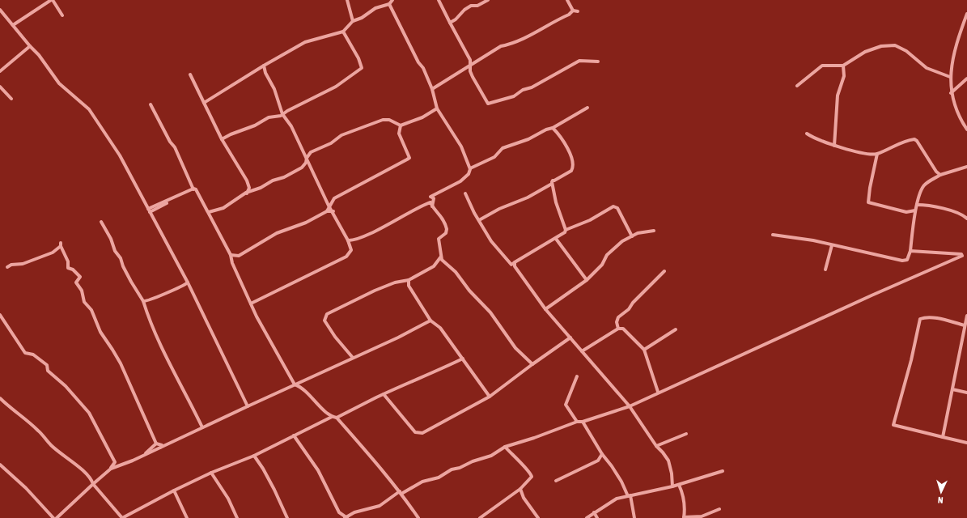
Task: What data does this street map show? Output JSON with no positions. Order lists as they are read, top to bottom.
{
  "north": "bottom"
}
